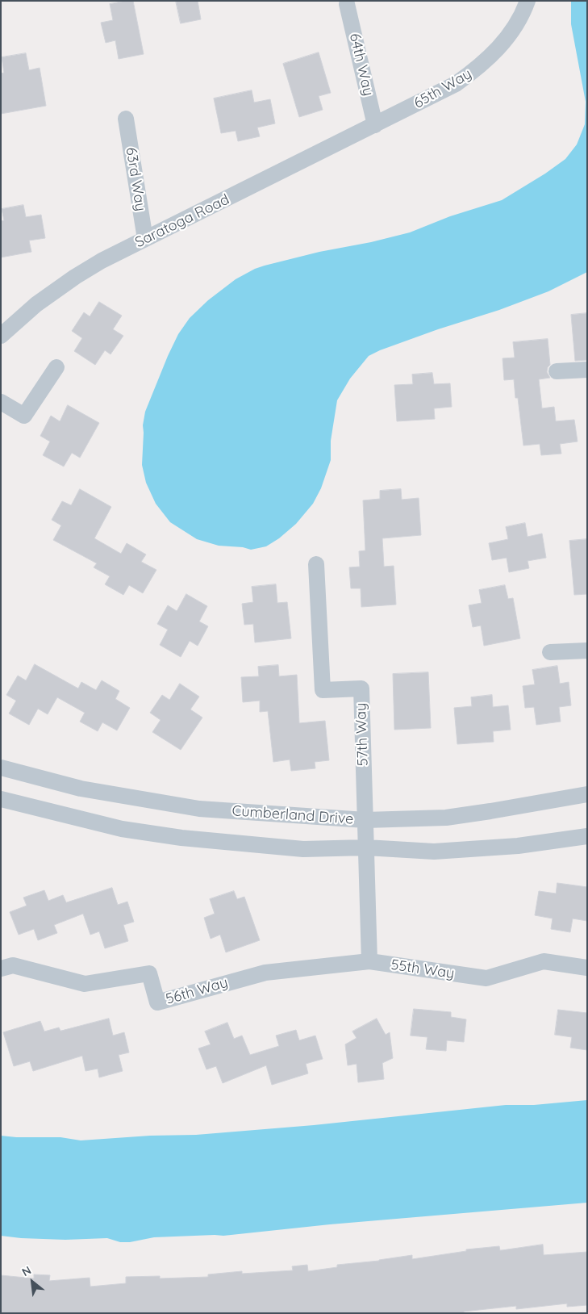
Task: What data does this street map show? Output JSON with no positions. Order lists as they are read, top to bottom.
{
  "streets": {
    "street": [
      "64th Way",
      "65th Way",
      "63rd Way",
      "Saratoga Road",
      "57th Way",
      "Cumberland Drive",
      "55th Way",
      "56th Way"
    ]
  },
  "crossings": [
    ["64th Way", "65th Way"],
    ["64th Way", "Saratoga Road"],
    ["65th Way", "Saratoga Road"],
    ["63rd Way", "Saratoga Road"],
    ["57th Way", "Cumberland Drive"],
    ["55th Way", "56th Way"]
  ],
  "north": "top left"
}
